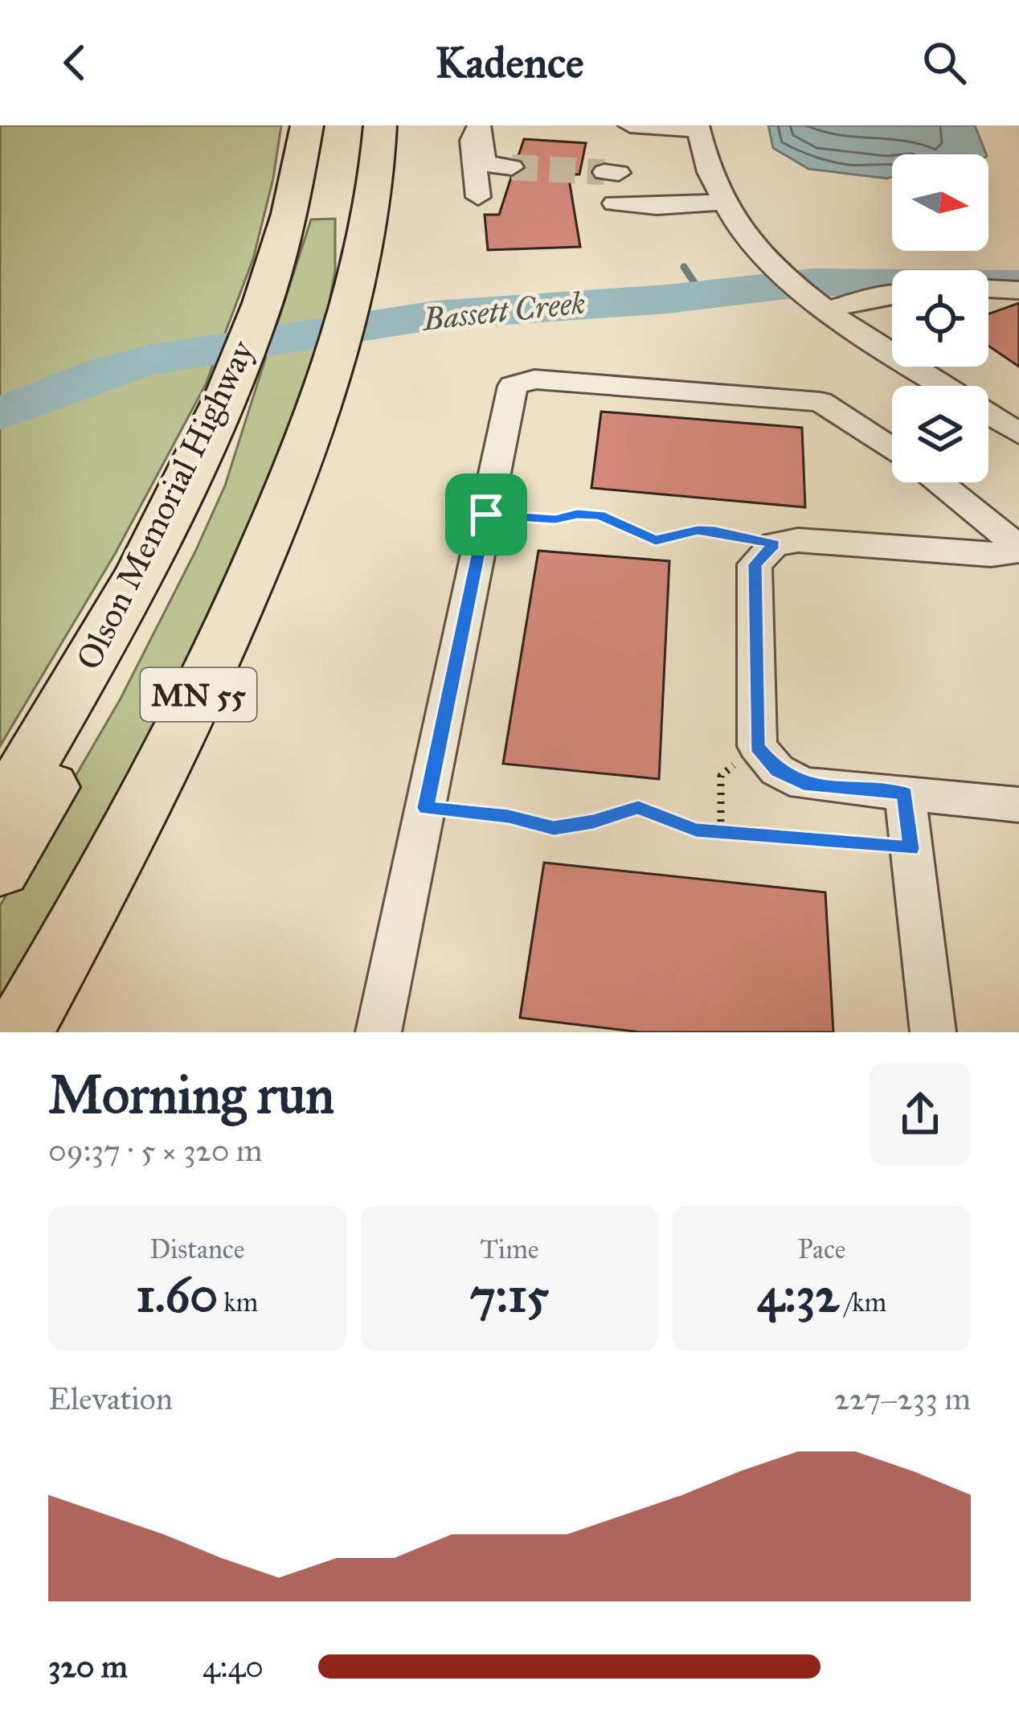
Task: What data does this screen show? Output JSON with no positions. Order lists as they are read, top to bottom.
{
  "streets": {
    "highway": ["Olson Memorial Highway", "MN 55"]
  },
  "water": ["Bassett Creek"],
  "north": "right",
  "page": {
    "header": "Kadence",
    "heading": ["Morning run", "09:37 · 5 × 320 m"],
    "stats": [
      ["Distance", "1.60 km"],
      ["Time", "7:15"],
      ["Pace", "4:32 /km"]
    ],
    "chart": ["Elevation", "227–233 m"],
    "list": [
      {
        "name": "320 m",
        "note": "4:40"
      }
    ]
  }
}
